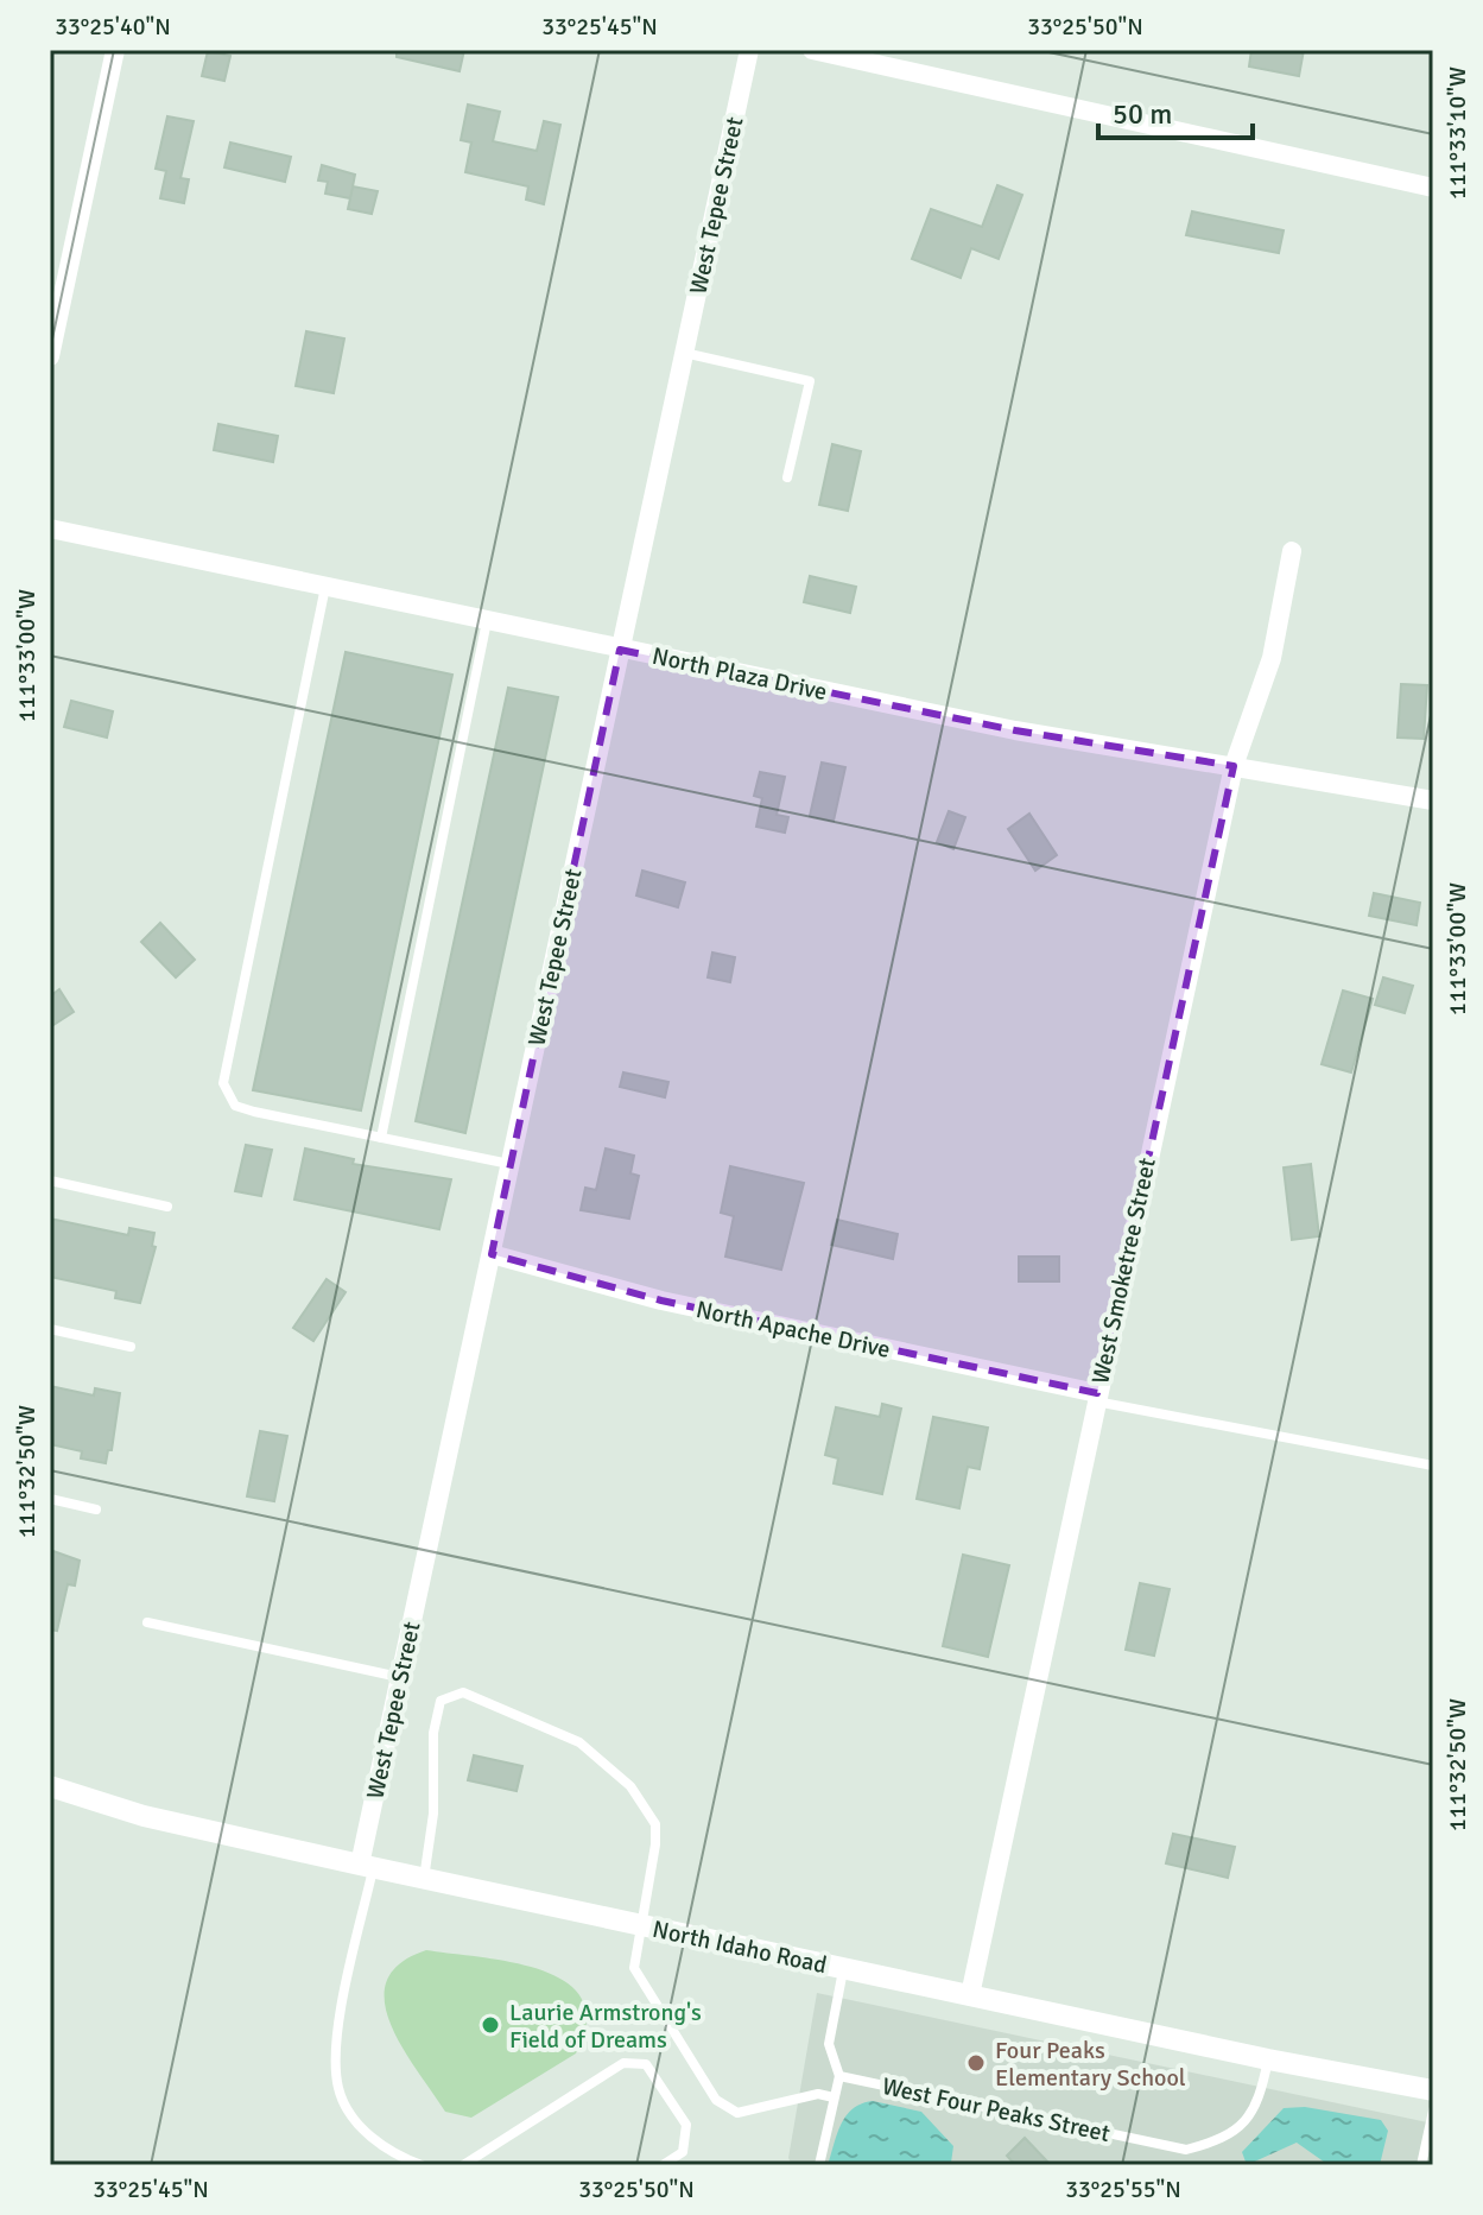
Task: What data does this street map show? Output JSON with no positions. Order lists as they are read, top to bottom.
{
  "streets": {
    "street": [
      "West Tepee Street",
      "North Plaza Drive",
      "West Smoketree Street",
      "North Apache Drive",
      "North Idaho Road"
    ],
    "lane": ["West Four Peaks Street"]
  },
  "crossings": [
    ["West Tepee Street", "North Plaza Drive"],
    ["West Tepee Street", "North Apache Drive"],
    ["West Tepee Street", "North Idaho Road"],
    ["North Plaza Drive", "West Smoketree Street"],
    ["West Smoketree Street", "North Apache Drive"],
    ["West Smoketree Street", "North Idaho Road"],
    ["North Idaho Road", "West Four Peaks Street"]
  ],
  "places": ["Laurie Armstrong's Field of Dreams", "Four Peaks Elementary School"],
  "scale_bar": "50 m",
  "coordinates": [
    "33°25'40\"N",
    "33°25'45\"N",
    "33°25'50\"N",
    "111°33'10\"W",
    "111°33'00\"W",
    "111°32'50\"W",
    "33°25'55\"N"
  ]
}
